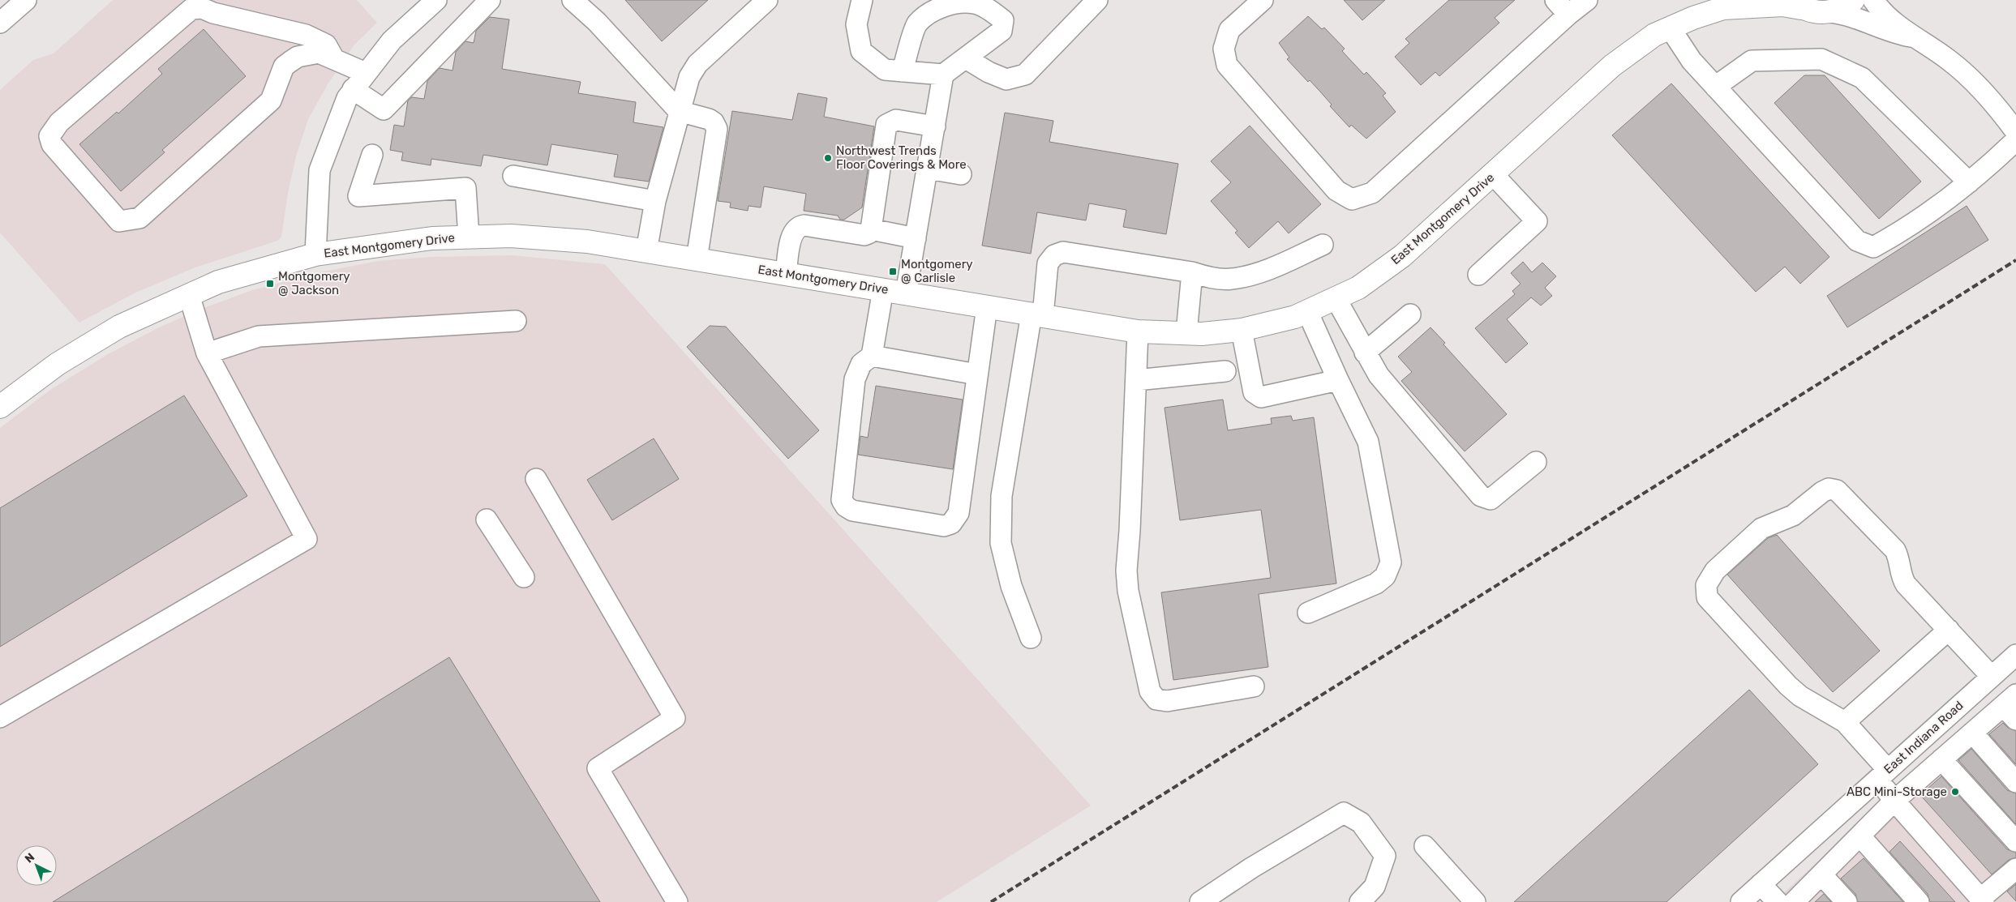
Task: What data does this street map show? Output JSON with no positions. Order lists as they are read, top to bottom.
{
  "streets": {
    "main road": ["East Montgomery Drive"],
    "street": ["East Indiana Road"]
  },
  "places": {
    "other": ["Northwest Trends Floor Coverings & More", "ABC Mini-Storage"],
    "transit": ["Montgomery @ Carlisle", "Montgomery @ Jackson"]
  },
  "north": "top left"
}
